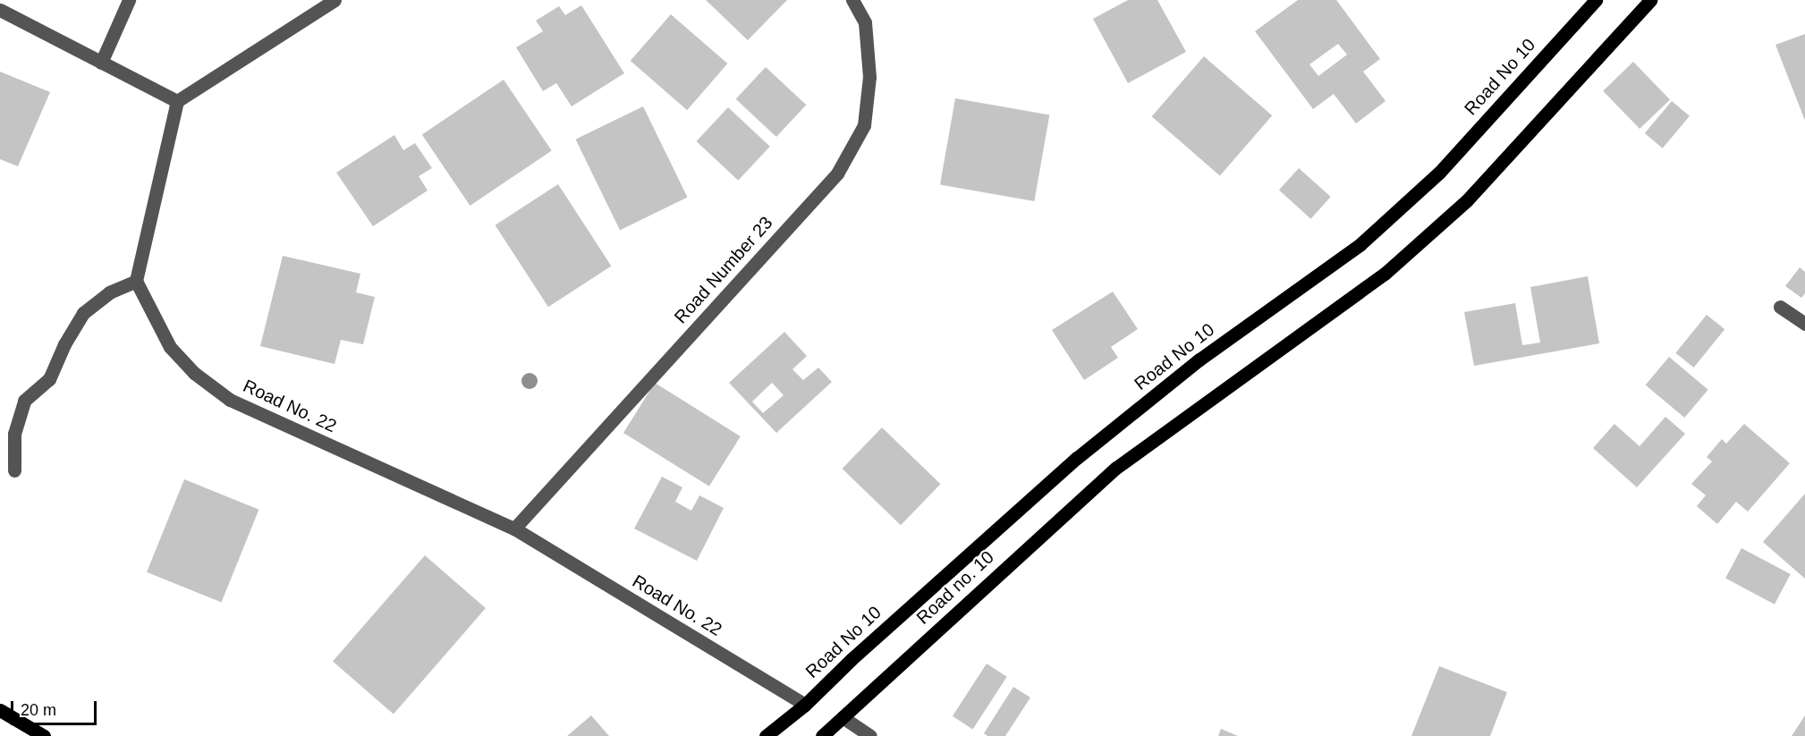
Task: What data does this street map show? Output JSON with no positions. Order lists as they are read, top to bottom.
{
  "streets": {
    "main road": ["Road No 10", "Road no. 10"],
    "street": ["Road Number 23", "Road No. 22"]
  },
  "crossings": [
    ["Road No 10", "Road No. 22"],
    ["Road Number 23", "Road No. 22"]
  ],
  "scale_bar": "20 m"
}
